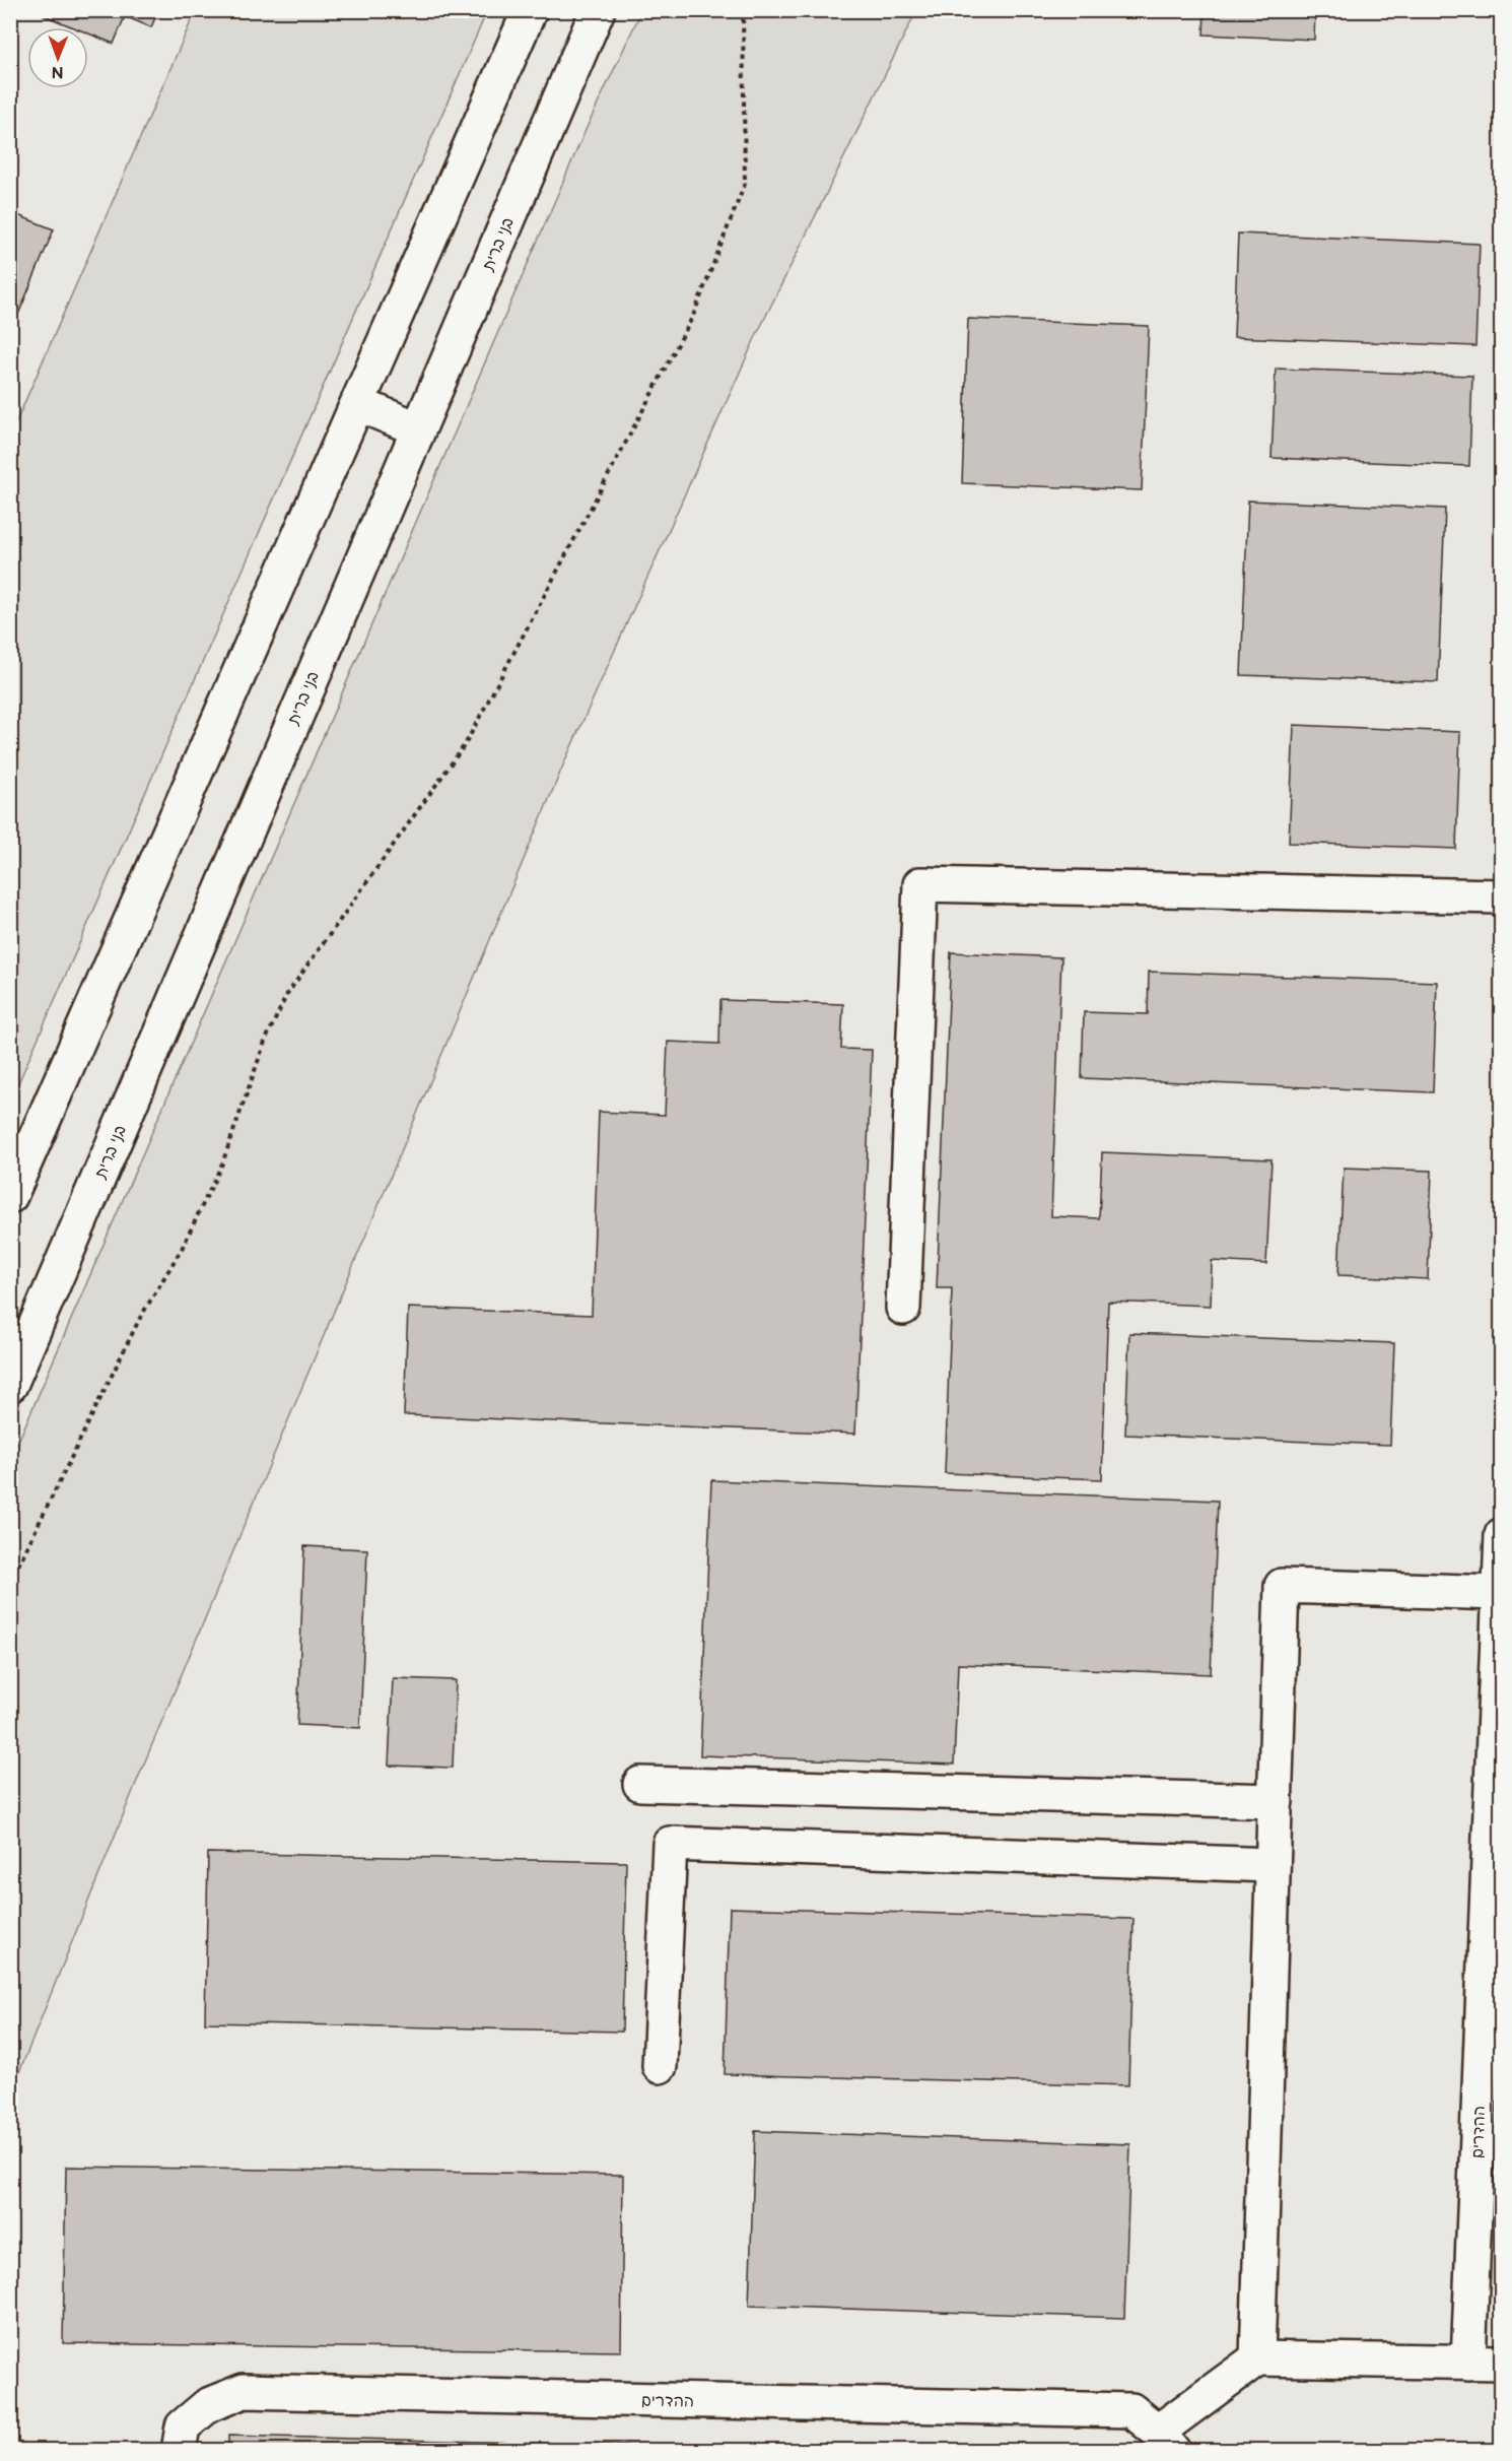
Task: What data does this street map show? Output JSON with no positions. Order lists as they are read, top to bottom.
{
  "streets": {
    "main road": ["בני ברית", "ההדרים"]
  },
  "north": "bottom"
}
